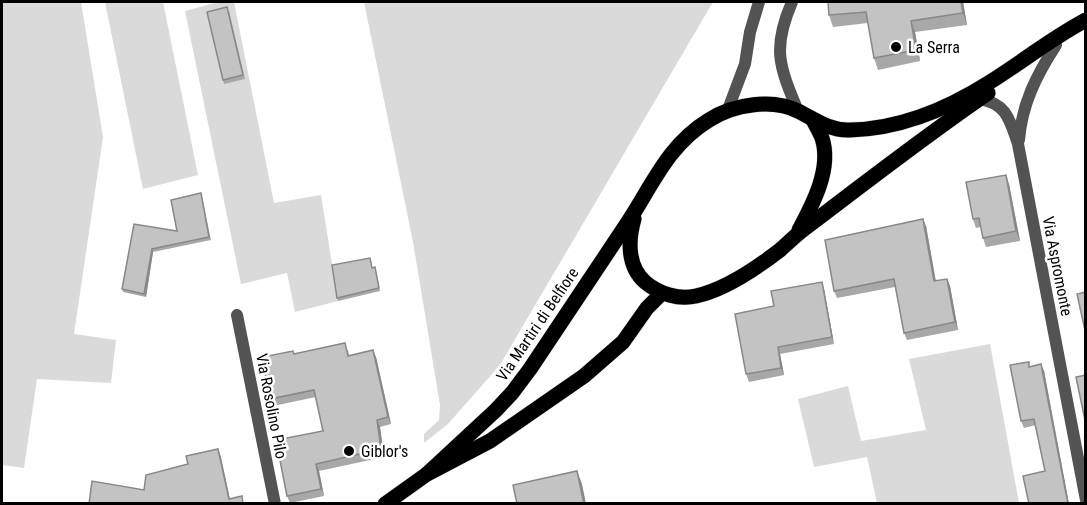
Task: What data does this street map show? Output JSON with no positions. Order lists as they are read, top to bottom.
{
  "streets": {
    "main road": ["Via Martiri di Belfiore"],
    "street": ["Via Aspromonte", "Via Rosolino Pilo"]
  },
  "places": ["La Serra", "Giblor's"]
}
